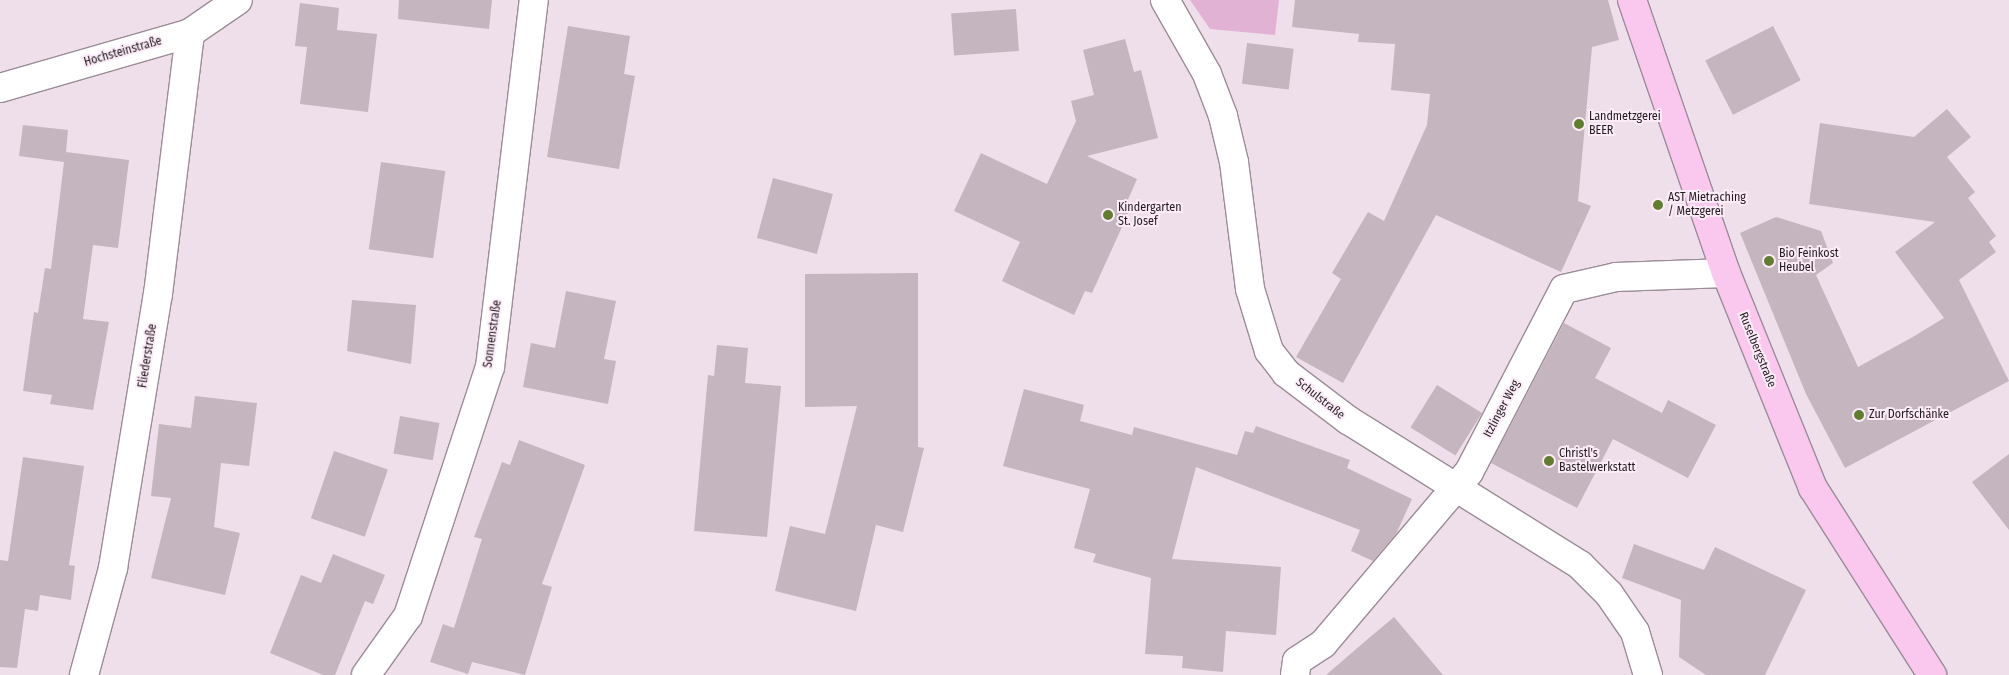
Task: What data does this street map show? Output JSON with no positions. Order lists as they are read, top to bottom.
{
  "streets": {
    "main road": ["Ruselbergstraße"],
    "street": [
      "Hochsteinstraße",
      "Sonnenstraße",
      "Fliederstraße",
      "Schulstraße",
      "Itzlinger Weg"
    ]
  },
  "crossings": [
    ["Hochsteinstraße", "Fliederstraße"],
    ["Ruselbergstraße", "Itzlinger Weg"],
    ["Schulstraße", "Itzlinger Weg"]
  ],
  "places": [
    "Landmetzgerei BEER",
    "AST Mietraching / Metzgerei",
    "Kindergarten St. Josef",
    "Bio Feinkost Heubel",
    "Zur Dorfschänke",
    "Christl's Bastelwerkstatt"
  ]
}
